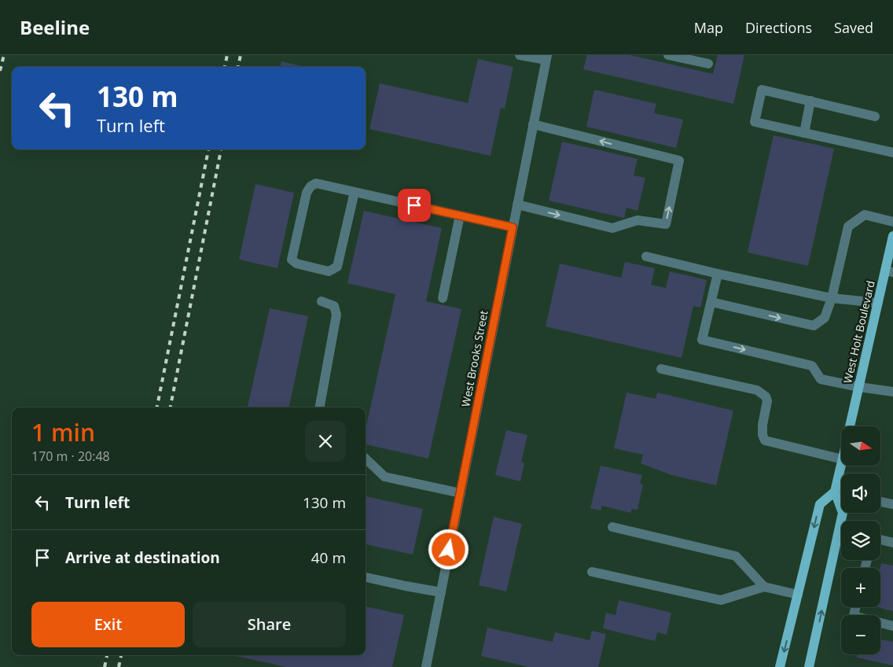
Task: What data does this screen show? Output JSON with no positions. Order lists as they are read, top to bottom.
{
  "streets": {
    "main road": ["West Holt Boulevard"],
    "street": ["West Brooks Street"]
  },
  "north": "right",
  "page": {
    "header": "Beeline",
    "nav": ["Map", "Directions", "Saved"],
    "turn": ["130 m", "Turn left"],
    "heading": ["1 min", "170 m · 20:48"],
    "map_buttons": ["+", "−"],
    "list": [
      {
        "name": "Turn left",
        "value": "130 m"
      },
      {
        "name": "Arrive at destination",
        "value": "40 m"
      }
    ],
    "buttons": ["Exit", "Share"]
  }
}
